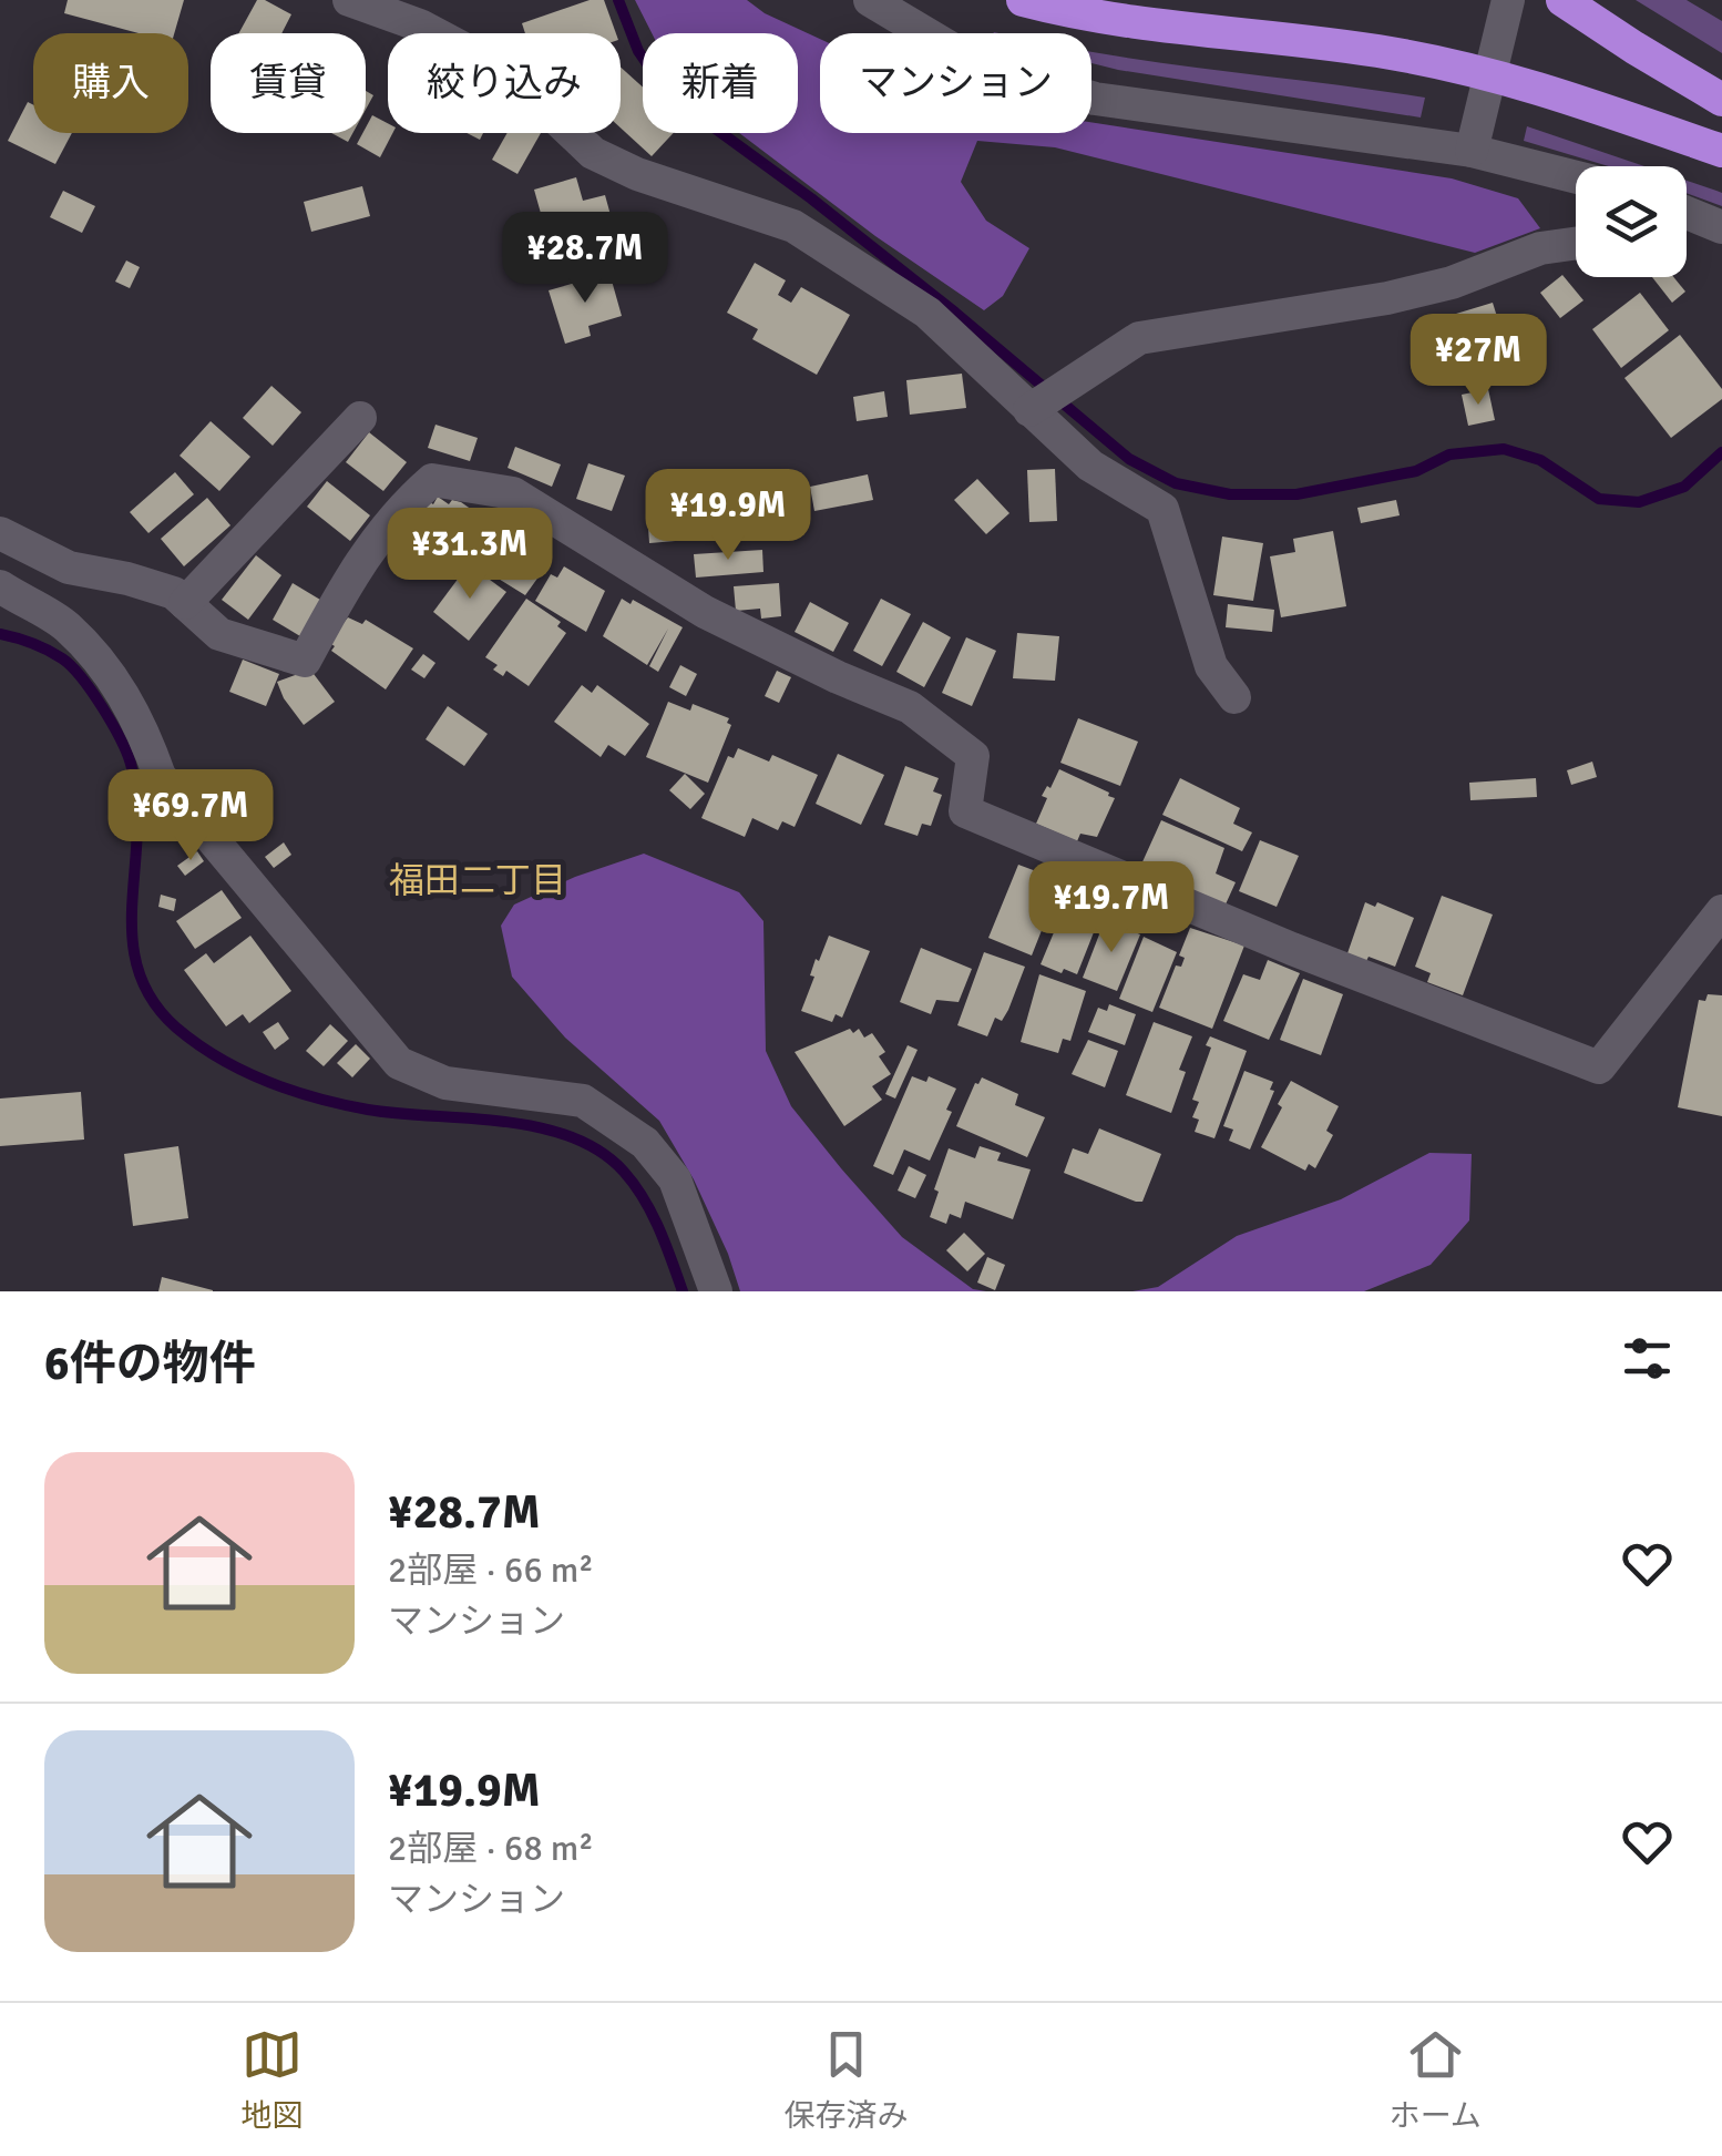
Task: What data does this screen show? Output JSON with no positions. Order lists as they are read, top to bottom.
{
  "districts": ["福田二丁目"],
  "page": {
    "chip": [
      "購入",
      "賃貸",
      "絞り込み",
      "新着",
      "マンション"
    ],
    "price": [
      "¥28.7M",
      "¥27M",
      "¥19.9M",
      "¥31.3M",
      "¥69.7M",
      "¥19.7M"
    ],
    "heading": "6件の物件",
    "list": [
      {
        "name": "¥28.7M",
        "note": "2部屋 · 66 m² · マンション"
      },
      {
        "name": "¥19.9M",
        "note": "2部屋 · 68 m² · マンション"
      }
    ],
    "tabs": ["地図", "保存済み", "ホーム"]
  }
}
